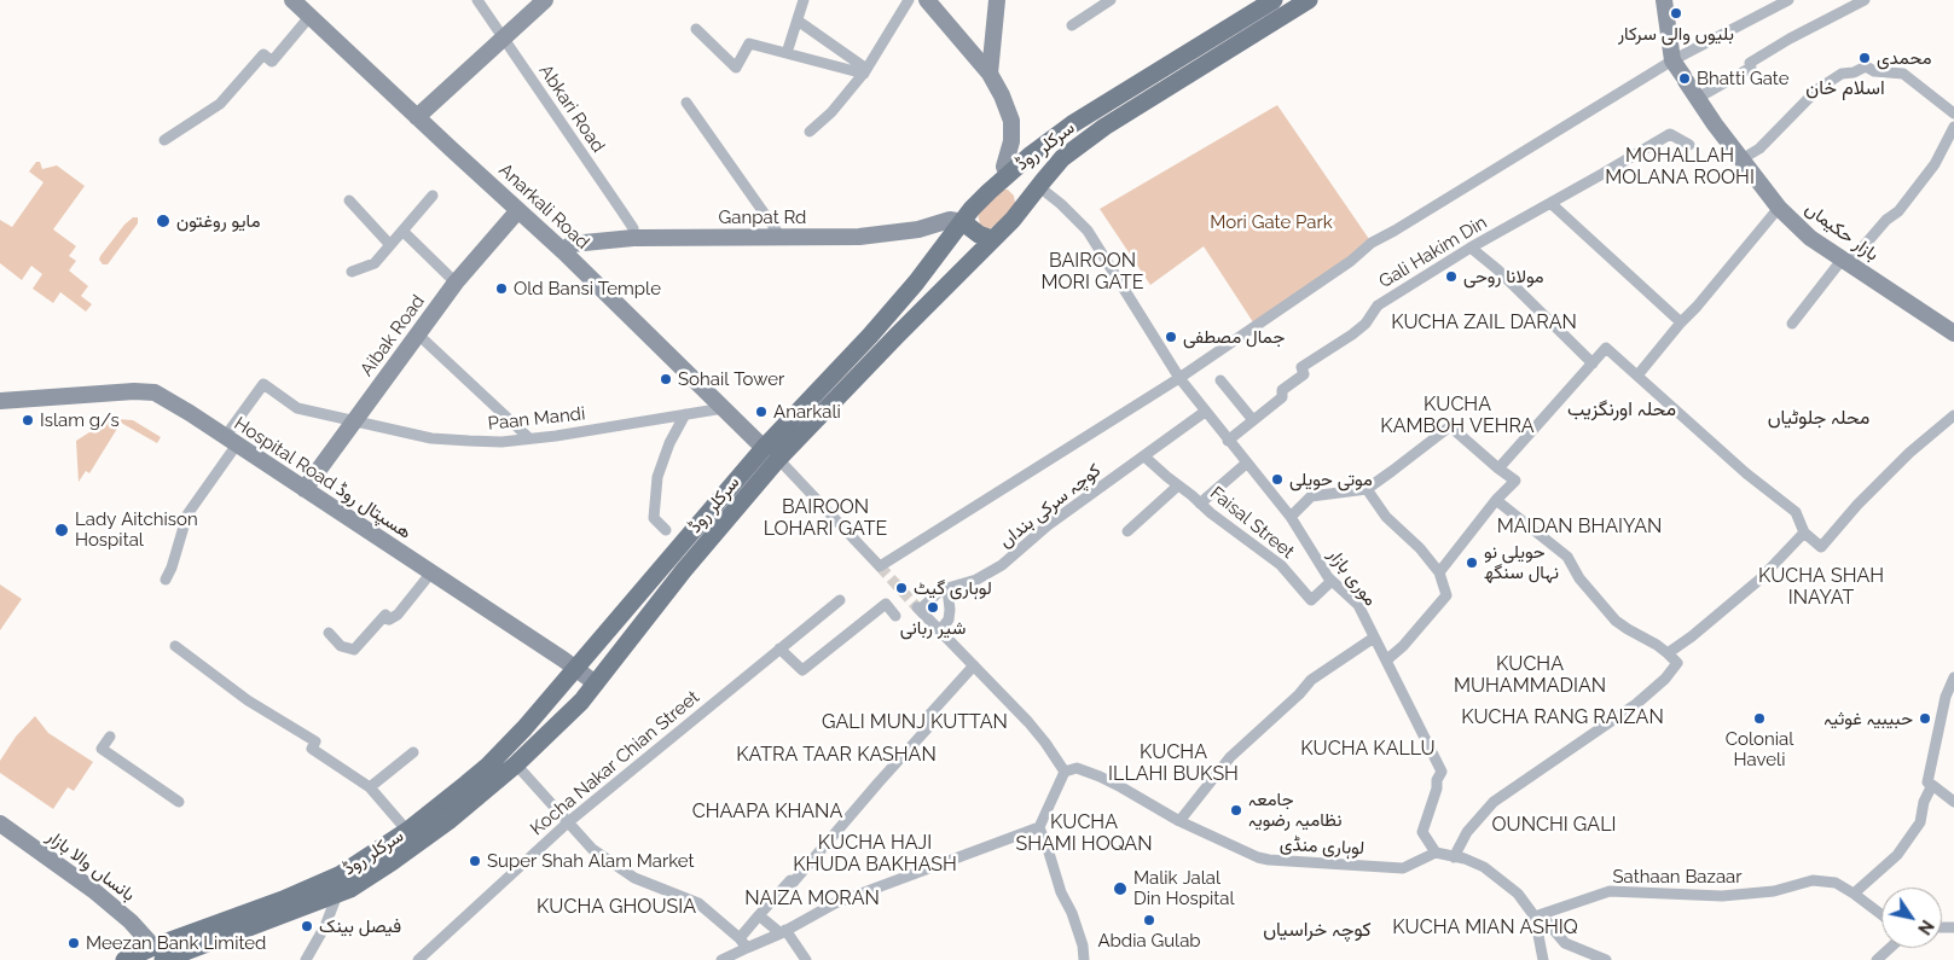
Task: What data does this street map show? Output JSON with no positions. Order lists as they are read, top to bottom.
{
  "streets": {
    "main road": ["سرکلر روڈ"],
    "street": [
      "Abkari Road",
      "Anarkali Road",
      "Ganpat Rd",
      "بازار حکیماں",
      "Gali Hakim Din",
      "Aibak Road",
      "Paan Mandi",
      "Hospital Road ھسپتال روڈ",
      "کوچہ سرکی بنداں",
      "Faisal Street",
      "موری بازار",
      "Kocha Nakar Chian Street",
      "لوہاری منڈی",
      "بانساں والا بازار",
      "Sathaan Bazaar"
    ]
  },
  "crossings": [
    ["Abkari Road", "Ganpat Rd"],
    ["سرکلر روڈ", "Anarkali Road"],
    ["سرکلر روڈ", "Ganpat Rd"],
    ["سرکلر روڈ", "Hospital Road ھسپتال روڈ"],
    ["سرکلر روڈ", "موری بازار"],
    ["سرکلر روڈ", "بانساں والا بازار"],
    ["Anarkali Road", "Ganpat Rd"],
    ["Anarkali Road", "Aibak Road"],
    ["Anarkali Road", "Paan Mandi"],
    ["Gali Hakim Din", "موری بازار"],
    ["Aibak Road", "Paan Mandi"],
    ["Aibak Road", "Hospital Road ھسپتال روڈ"],
    ["Paan Mandi", "Hospital Road ھسپتال روڈ"],
    ["کوچہ سرکی بنداں", "Faisal Street"],
    ["کوچہ سرکی بنداں", "موری بازار"],
    ["Faisal Street", "موری بازار"],
    ["موری بازار", "لوہاری منڈی"]
  ],
  "districts": [
    "اسلام خان",
    "MOHALLAH MOLANA ROOHI",
    "BAIROON MORI GATE",
    "KUCHA ZAIL DARAN",
    "KUCHA KAMBOH VEHRA",
    "محلہ اورنگزیب",
    "محلہ جلوٹیاں",
    "BAIROON LOHARI GATE",
    "MAIDAN BHAIYAN",
    "KUCHA SHAH INAYAT",
    "KUCHA MUHAMMADIAN",
    "KUCHA RANG RAIZAN",
    "GALI MUNJ KUTTAN",
    "KUCHA KALLU",
    "KUCHA ILLAHI BUKSH",
    "KATRA TAAR KASHAN",
    "CHAAPA KHANA",
    "KUCHA SHAMI HOQAN",
    "OUNCHI GALI",
    "KUCHA HAJI KHUDA BAKHASH",
    "NAIZA MORAN",
    "KUCHA GHOUSIA",
    "KUCHA MIAN ASHIQ",
    "کوچہ خراسیاں"
  ],
  "parks": ["Mori Gate Park"],
  "places": [
    "بلیوں والی سرکار",
    "محمدی",
    "Bhatti Gate",
    "مایو روغتون",
    "مولانا روحی",
    "Old Bansi Temple",
    "جمال مصطفی",
    "Sohail Tower",
    "Anarkali",
    "Islam g/s",
    "موتی حویلی",
    "Lady Aitchison Hospital",
    "حویلی نو نہال سنگھ",
    "لوہاری گیٹ",
    "شیر ربانی",
    "Colonial Haveli",
    "حبیبیہ غوثیہ",
    "جامعہ نظامیہ رضویہ",
    "Super Shah Alam Market",
    "Malik Jalal Din Hospital",
    "Abdia Gulab",
    "فیصل بینک",
    "Meezan Bank Limited"
  ],
  "north": "bottom right"
}
